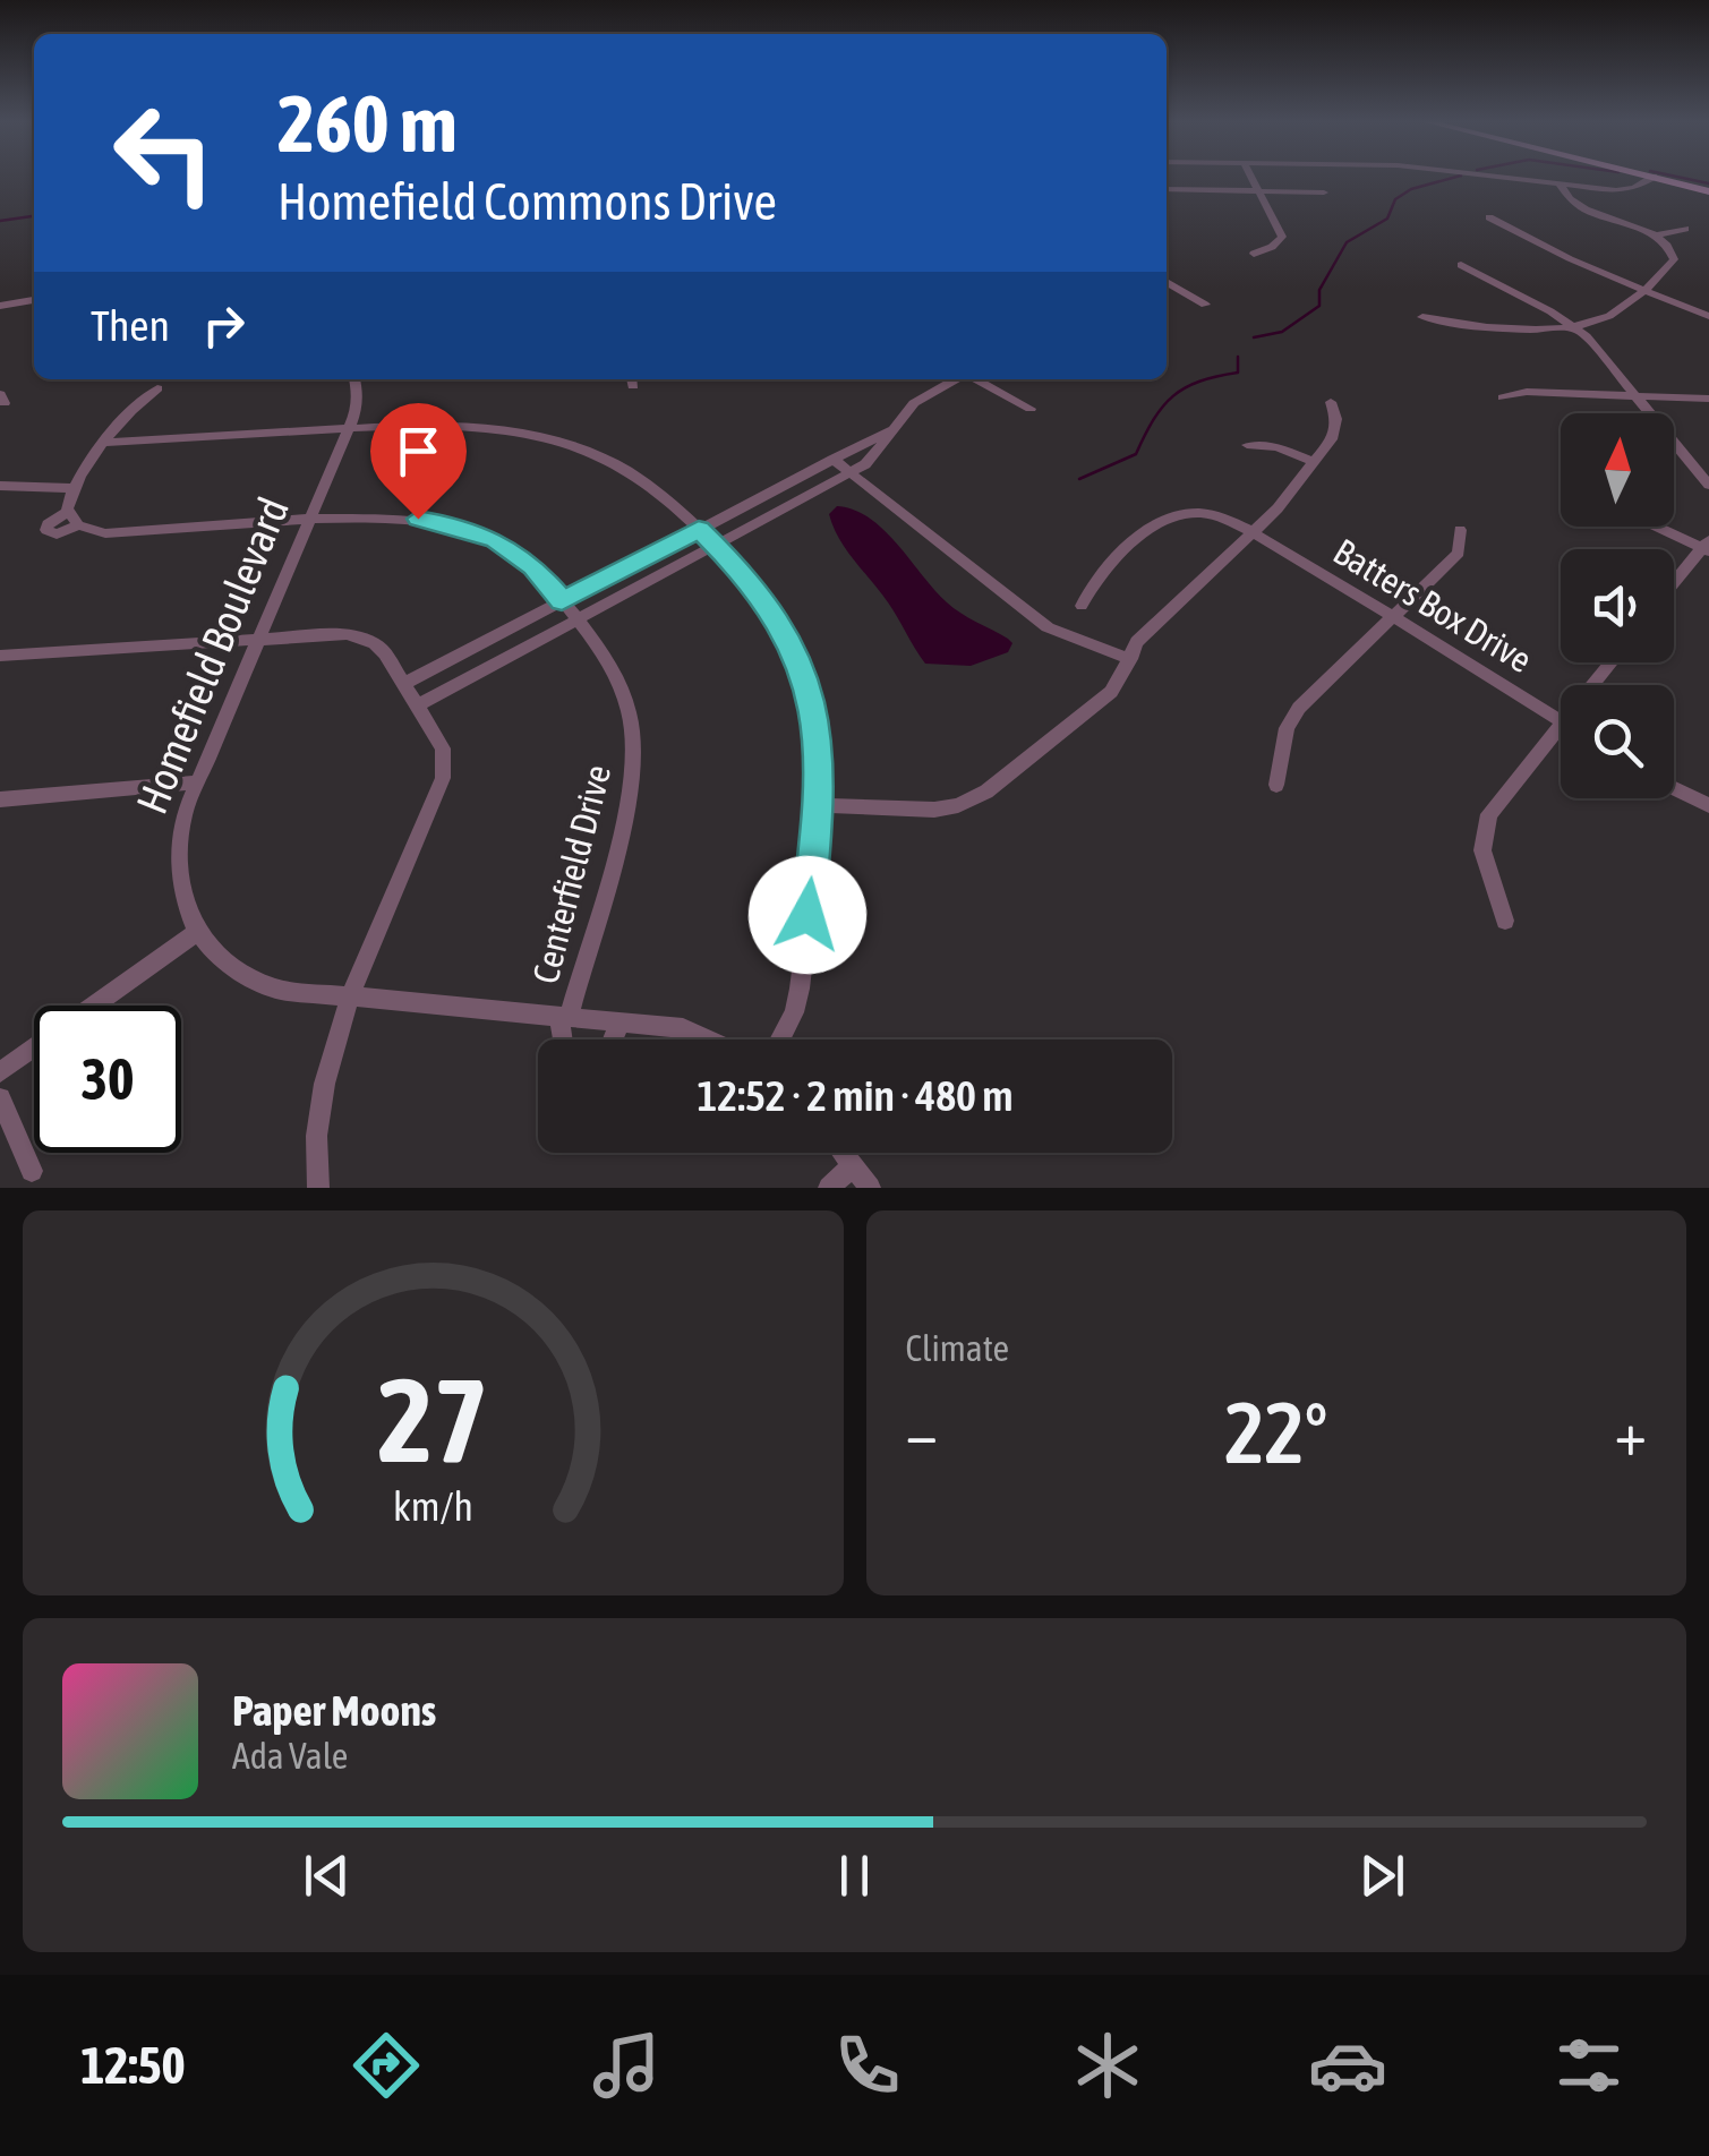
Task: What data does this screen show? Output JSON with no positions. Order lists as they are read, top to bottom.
{
  "streets": {
    "street": ["Batters Box Drive", "Homefield Boulevard", "Centerfield Drive"]
  },
  "crossings": [
    ["Homefield Boulevard", "Centerfield Drive"]
  ],
  "north": "top",
  "page": {
    "turn": ["260 m", "Homefield Commons Drive"],
    "then": "Then",
    "limit": "30",
    "trip": "12:52 · 2 min · 480 m",
    "tile": "Climate",
    "heat": ["−", "22°", "+"],
    "song": ["Paper Moons", "Ada Vale"],
    "tabs": "12:50",
    "gauge": ["27", "km/h"]
  }
}
